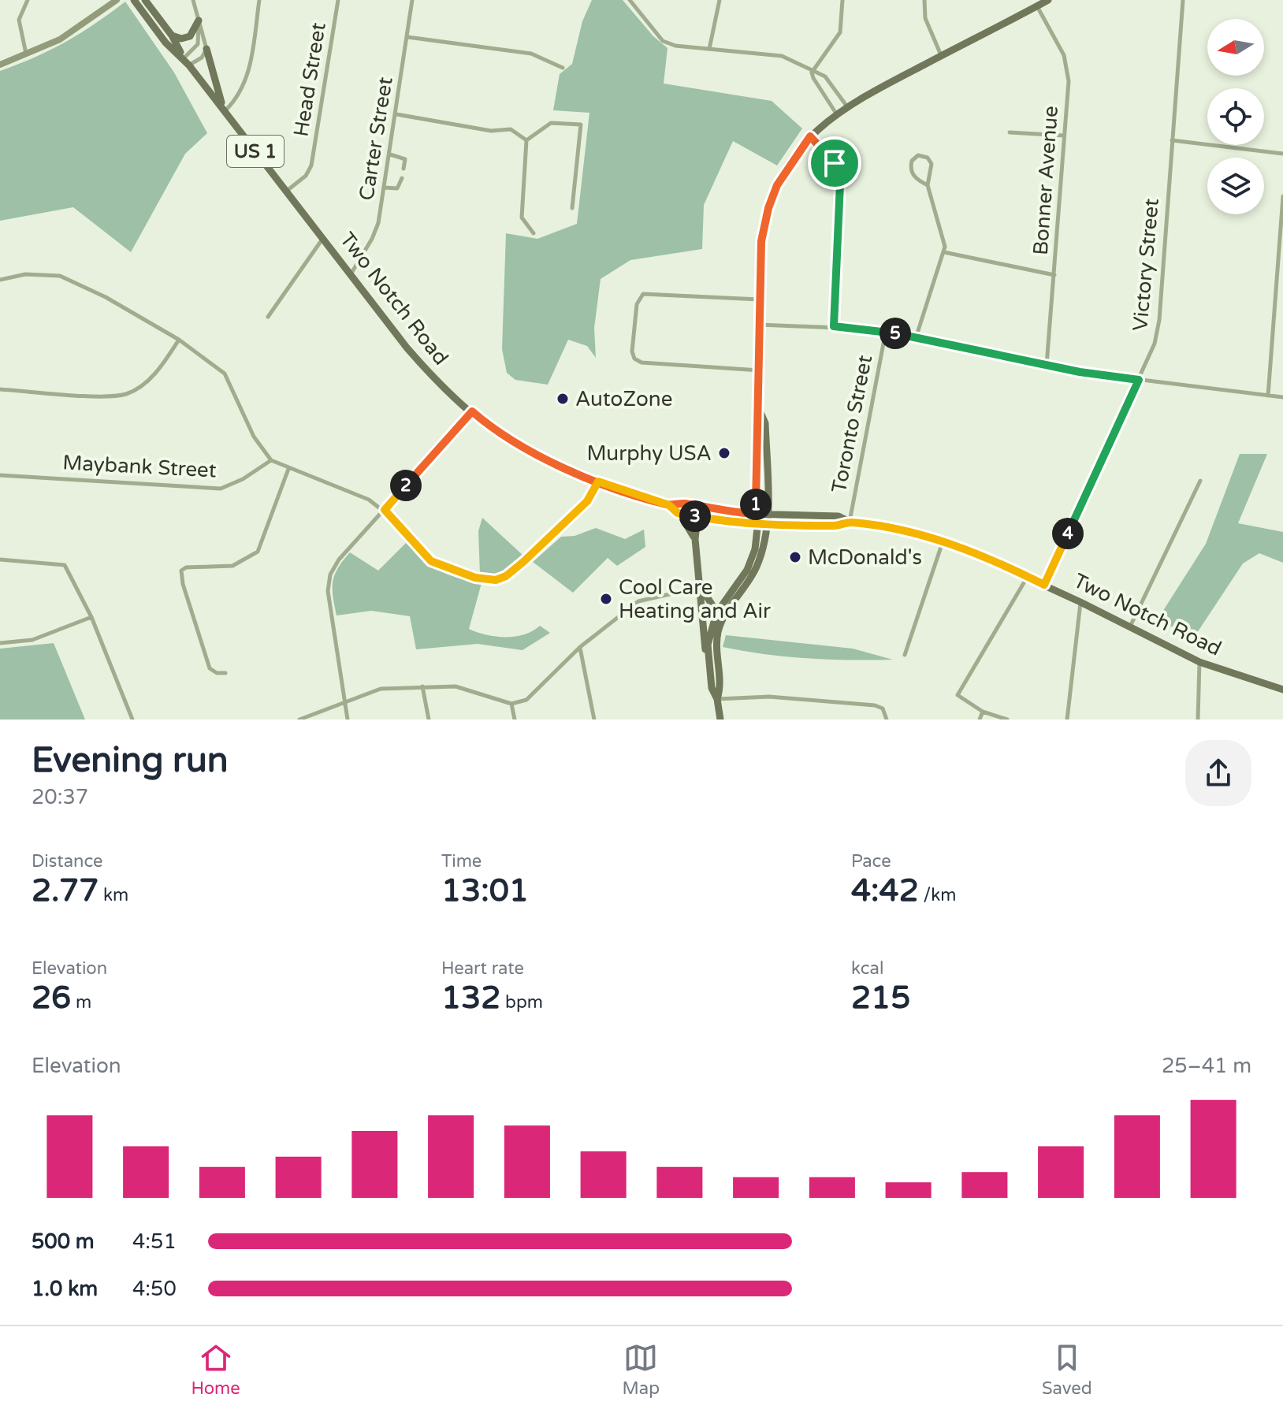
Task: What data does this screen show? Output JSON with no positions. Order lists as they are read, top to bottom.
{
  "streets": {
    "main road": ["US 1", "Two Notch Road"],
    "street": [
      "Head Street",
      "Carter Street",
      "Bonner Avenue",
      "Victory Street",
      "Toronto Street",
      "Maybank Street"
    ]
  },
  "crossings": [
    ["Head Street", "Two Notch Road"],
    ["Carter Street", "Two Notch Road"],
    ["Victory Street", "Two Notch Road"],
    ["Two Notch Road", "Toronto Street"]
  ],
  "places": [
    "AutoZone",
    "Murphy USA",
    "McDonald's",
    "Cool Care Heating and Air"
  ],
  "north": "left",
  "page": {
    "pins": [
      "5",
      "2",
      "1",
      "3",
      "4"
    ],
    "heading": ["Evening run", "20:37"],
    "stats": [
      ["Distance", "2.77 km"],
      ["Time", "13:01"],
      ["Pace", "4:42 /km"],
      ["Elevation", "26 m"],
      ["Heart rate", "132 bpm"],
      ["kcal", "215"]
    ],
    "chart": ["Elevation", "25–41 m"],
    "list": [
      {
        "name": "500 m",
        "note": "4:51"
      },
      {
        "name": "1.0 km",
        "note": "4:50"
      }
    ],
    "tabs": ["Home", "Map", "Saved"]
  }
}
